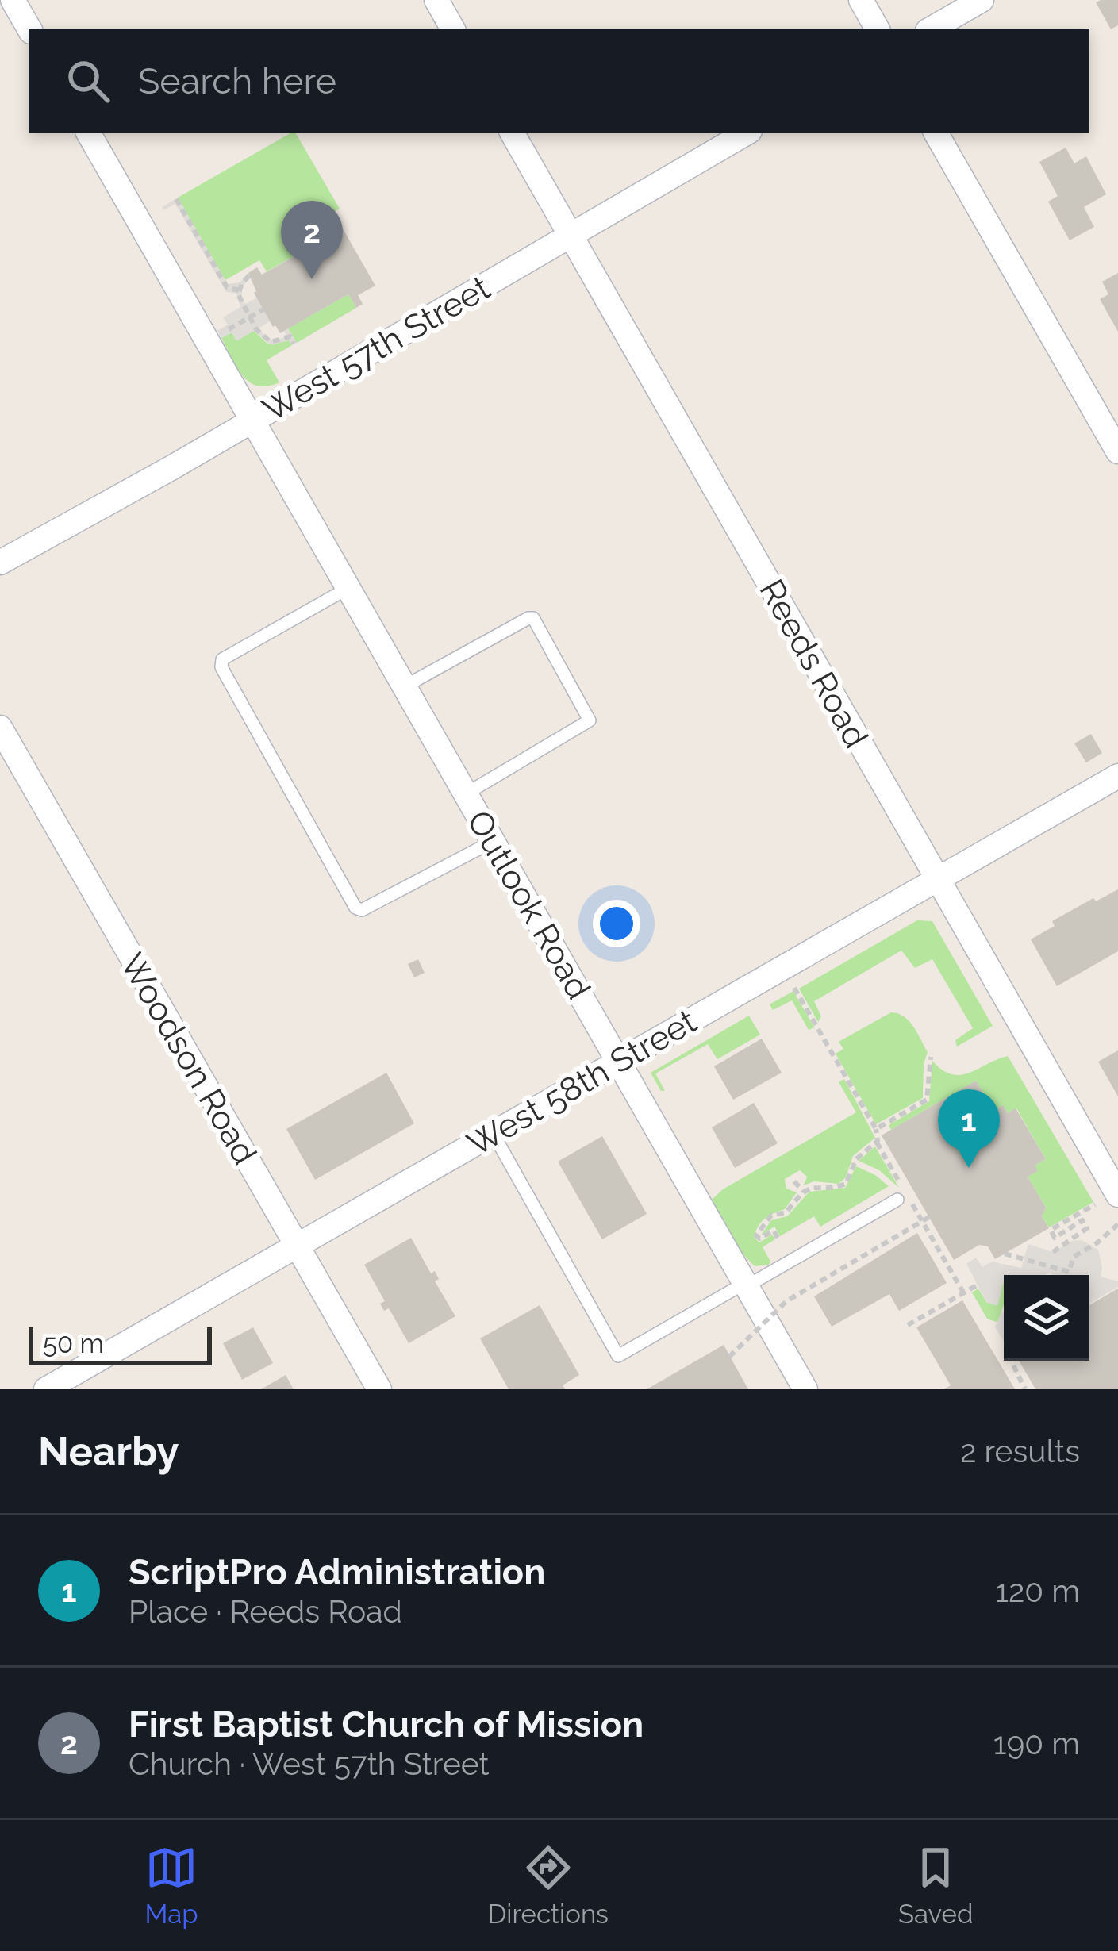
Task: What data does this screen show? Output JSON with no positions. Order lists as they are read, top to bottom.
{
  "streets": {
    "street": [
      "West 57th Street",
      "Reeds Road",
      "Outlook Road",
      "Woodson Road",
      "West 58th Street"
    ]
  },
  "crossings": [
    ["West 57th Street", "Reeds Road"],
    ["West 57th Street", "Outlook Road"],
    ["Reeds Road", "West 58th Street"],
    ["Outlook Road", "West 58th Street"],
    ["Woodson Road", "West 58th Street"]
  ],
  "scale_bar": "50 m",
  "page": {
    "search": "Search here",
    "pins": ["2", "1"],
    "scale": "50 m",
    "heading": ["Nearby", "2 results"],
    "list": [
      {
        "mark": "1",
        "name": "ScriptPro Administration",
        "note": "Place · Reeds Road",
        "value": "120 m"
      },
      {
        "mark": "2",
        "name": "First Baptist Church of Mission",
        "note": "Church · West 57th Street",
        "value": "190 m"
      }
    ],
    "nav": ["Map", "Directions", "Saved"]
  }
}
